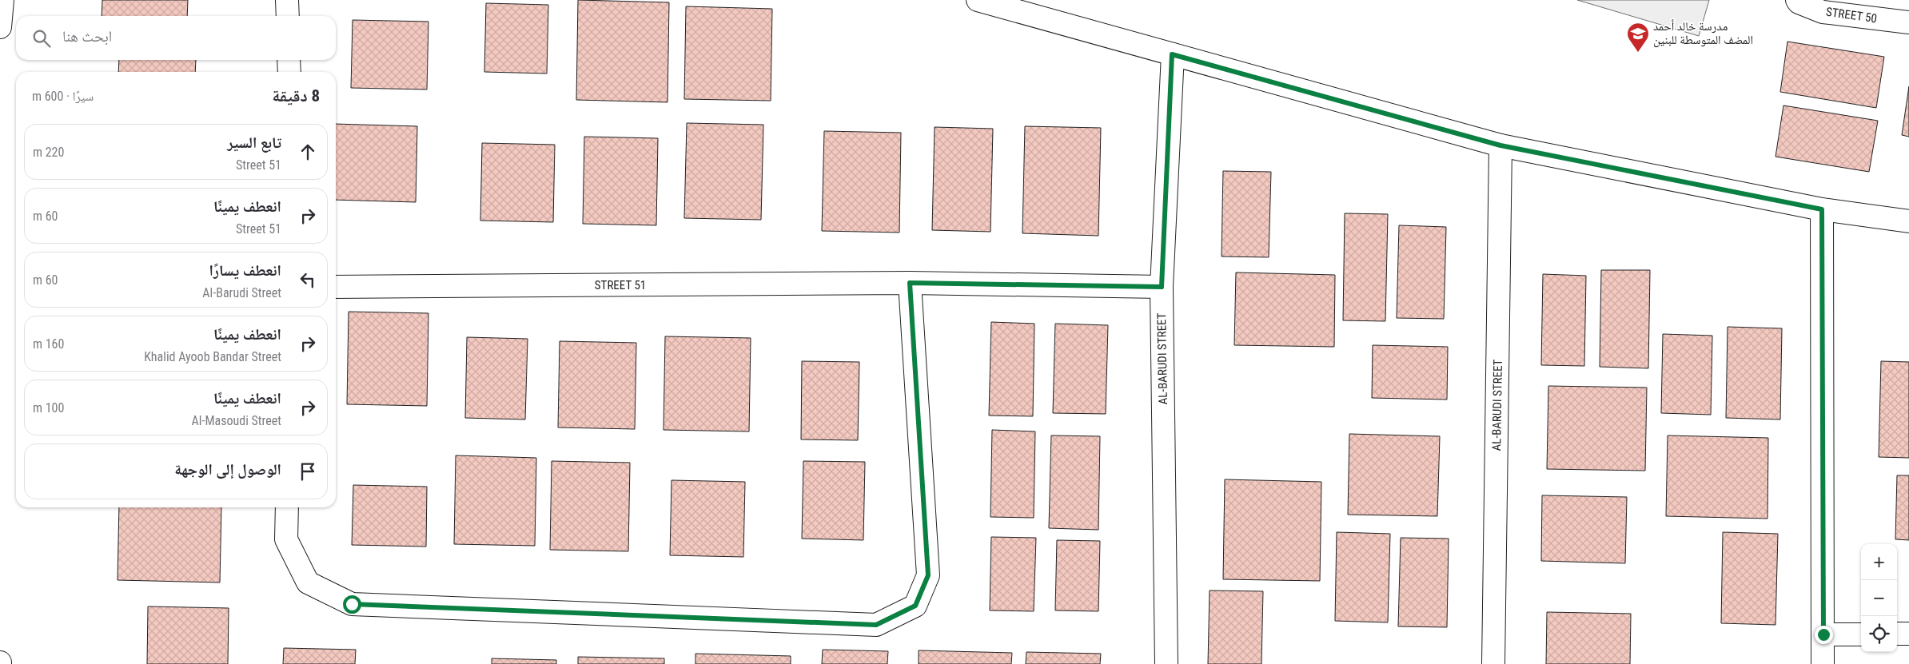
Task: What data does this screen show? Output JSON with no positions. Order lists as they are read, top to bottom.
{
  "streets": {
    "street": ["STREET 50", "STREET 51", "AL-BARUDI STREET"]
  },
  "crossings": [
    ["STREET 51", "AL-BARUDI STREET"]
  ],
  "places": {
    "school or university": ["مدرسة خالد أحمد المضف المتوسطة للبنين"]
  },
  "page": {
    "search": "ابحث هنا",
    "heading": ["8 دقيقة", "سيرًا · 600 m"],
    "list": [
      ["تابع السير", "Street 51", "220 m"],
      ["انعطف يمينًا", "Street 51", "60 m"],
      ["انعطف يسارًا", "Al-Barudi Street", "60 m"],
      ["انعطف يمينًا", "Khalid Ayoob Bandar Street", "160 m"],
      ["انعطف يمينًا", "Al-Masoudi Street", "100 m"],
      "الوصول إلى الوجهة"
    ],
    "map_buttons": ["+", "−"]
  }
}
